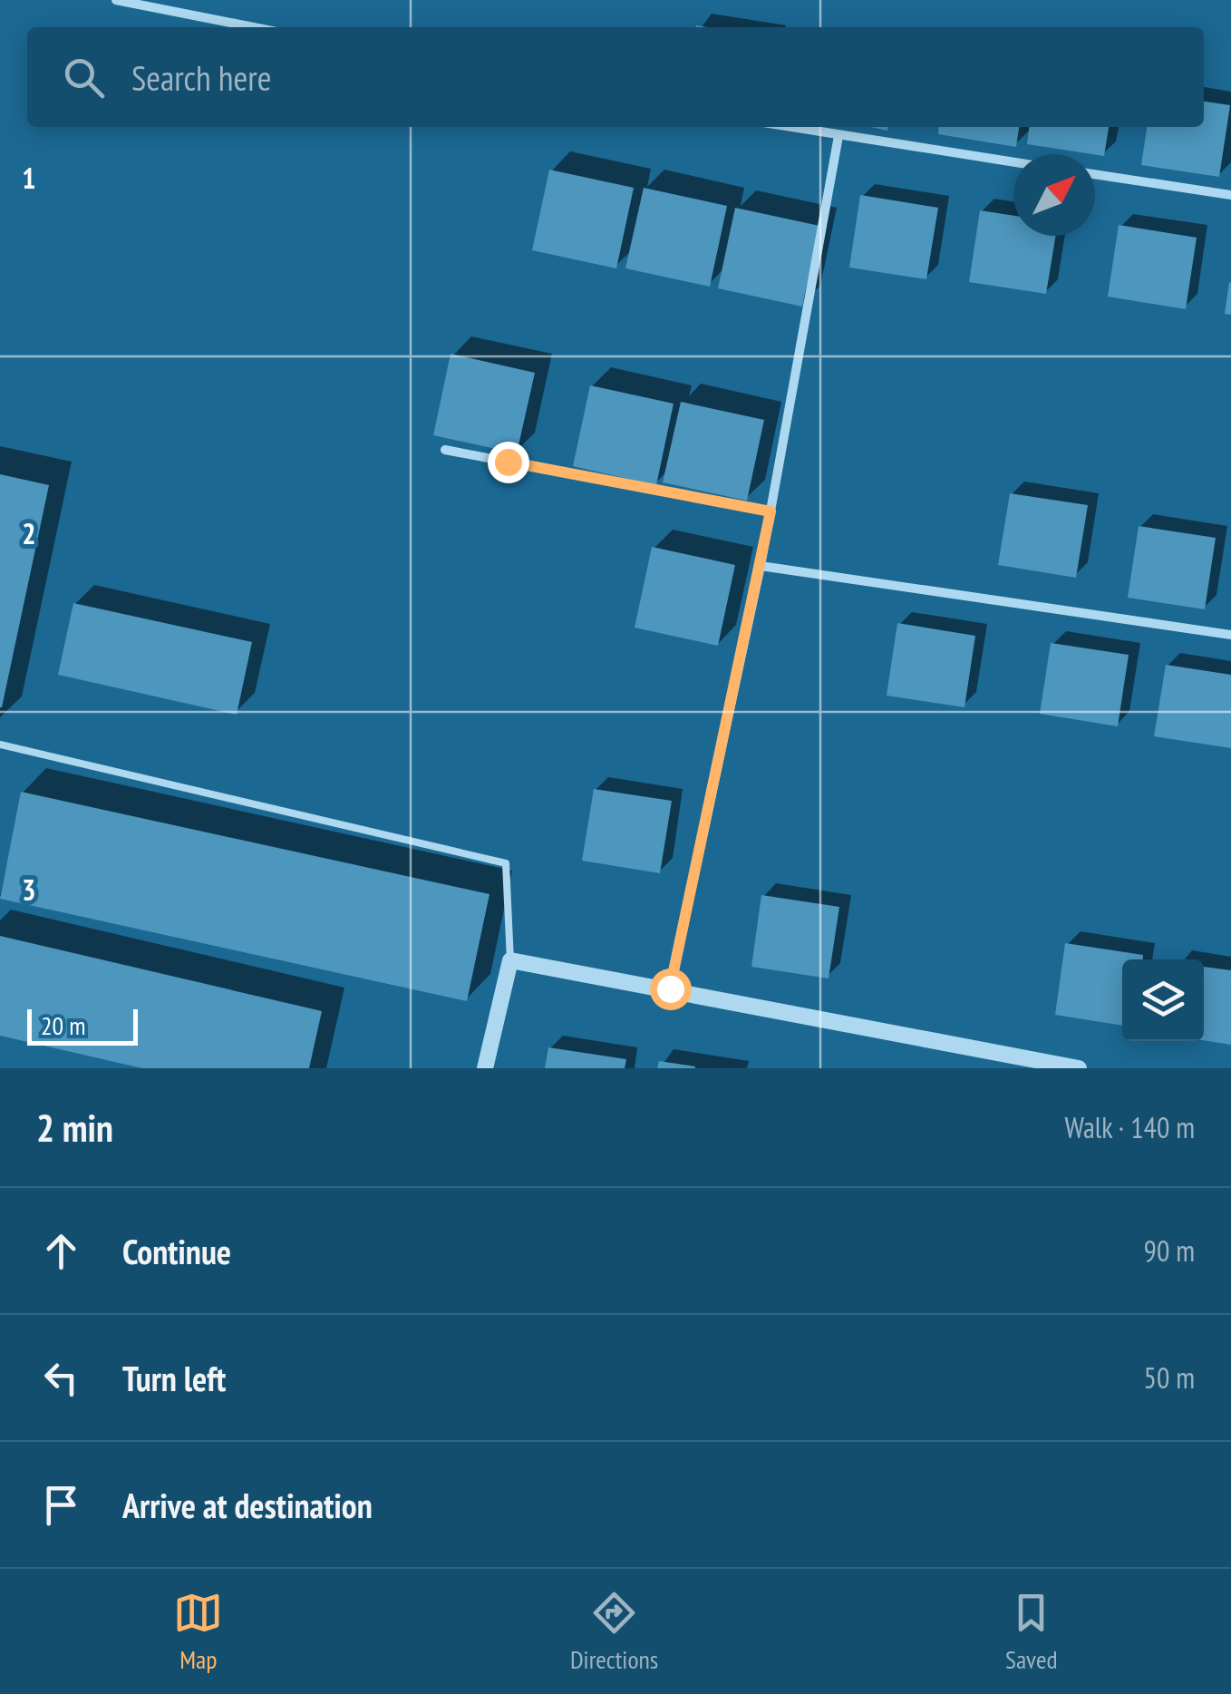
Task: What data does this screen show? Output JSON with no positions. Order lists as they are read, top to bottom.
{
  "scale_bar": "20 m",
  "north": "top right",
  "page": {
    "search": "Search here",
    "scale": "20 m",
    "heading": ["2 min", "Walk · 140 m"],
    "list": [
      ["Continue", "90 m"],
      ["Turn left", "50 m"],
      "Arrive at destination"
    ],
    "nav": ["Map", "Directions", "Saved"]
  },
  "grid": {
    "rows": ["1", "2", "3"]
  }
}
